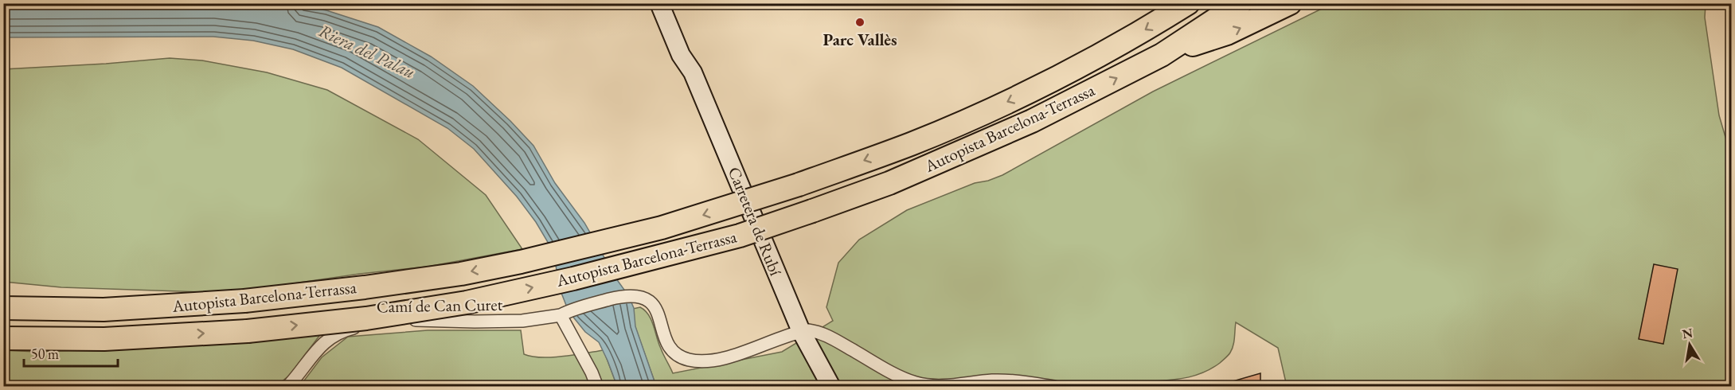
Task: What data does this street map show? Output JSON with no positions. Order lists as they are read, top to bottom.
{
  "streets": {
    "highway": ["Autopista Barcelona-Terrassa"],
    "main road": ["Carretera de Rubí"],
    "street": ["Camí de Can Curet"]
  },
  "crossings": [
    ["Carretera de Rubí", "Camí de Can Curet"]
  ],
  "water": ["Riera del Palau"],
  "places": ["Parc Vallès"],
  "scale_bar": "50 m",
  "north": "top"
}
